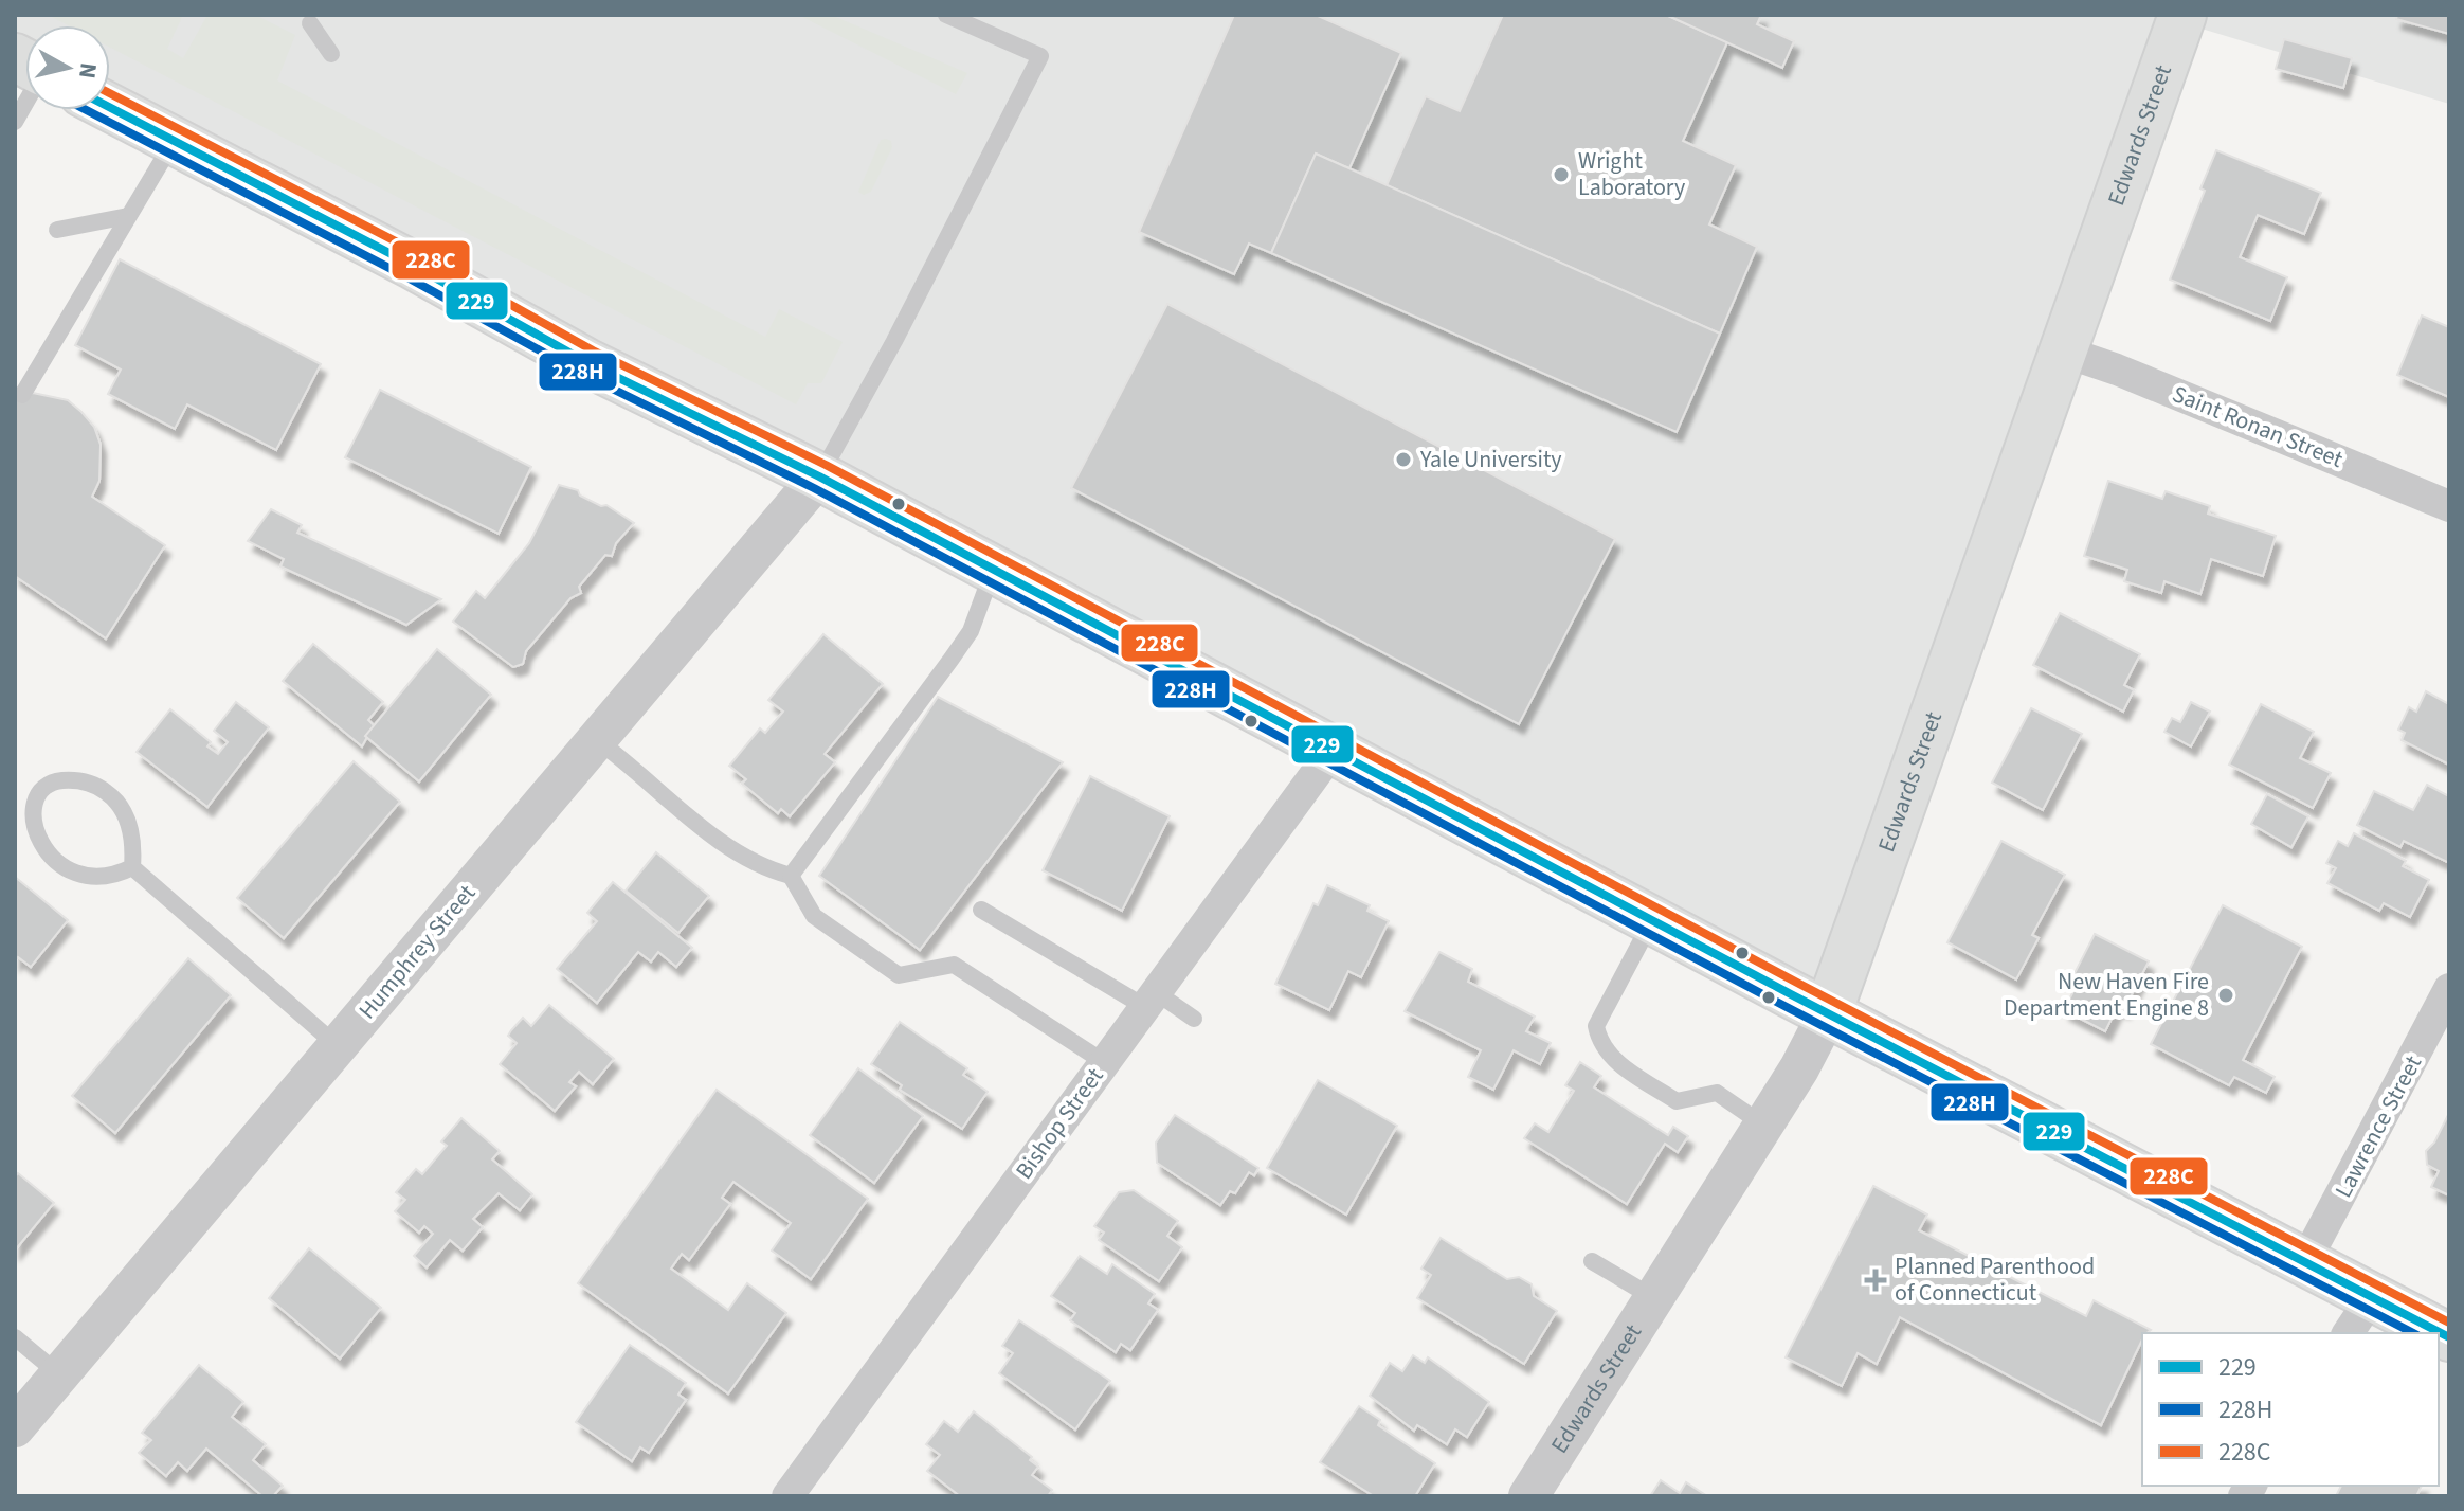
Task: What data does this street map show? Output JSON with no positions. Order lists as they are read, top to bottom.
{
  "streets": {
    "main road": ["Edwards Street"],
    "street": [
      "Saint Ronan Street",
      "Humphrey Street",
      "Bishop Street",
      "Lawrence Street"
    ]
  },
  "crossings": [
    ["Edwards Street", "Saint Ronan Street"]
  ],
  "places": {
    "other": ["Wright Laboratory", "Yale University", "New Haven Fire Department Engine 8"],
    "health": ["Planned Parenthood of Connecticut"]
  },
  "lines": ["transit line 228C", "transit line 229", "transit line 228H"],
  "legend": ["229", "228H", "228C"],
  "north": "right"
}
